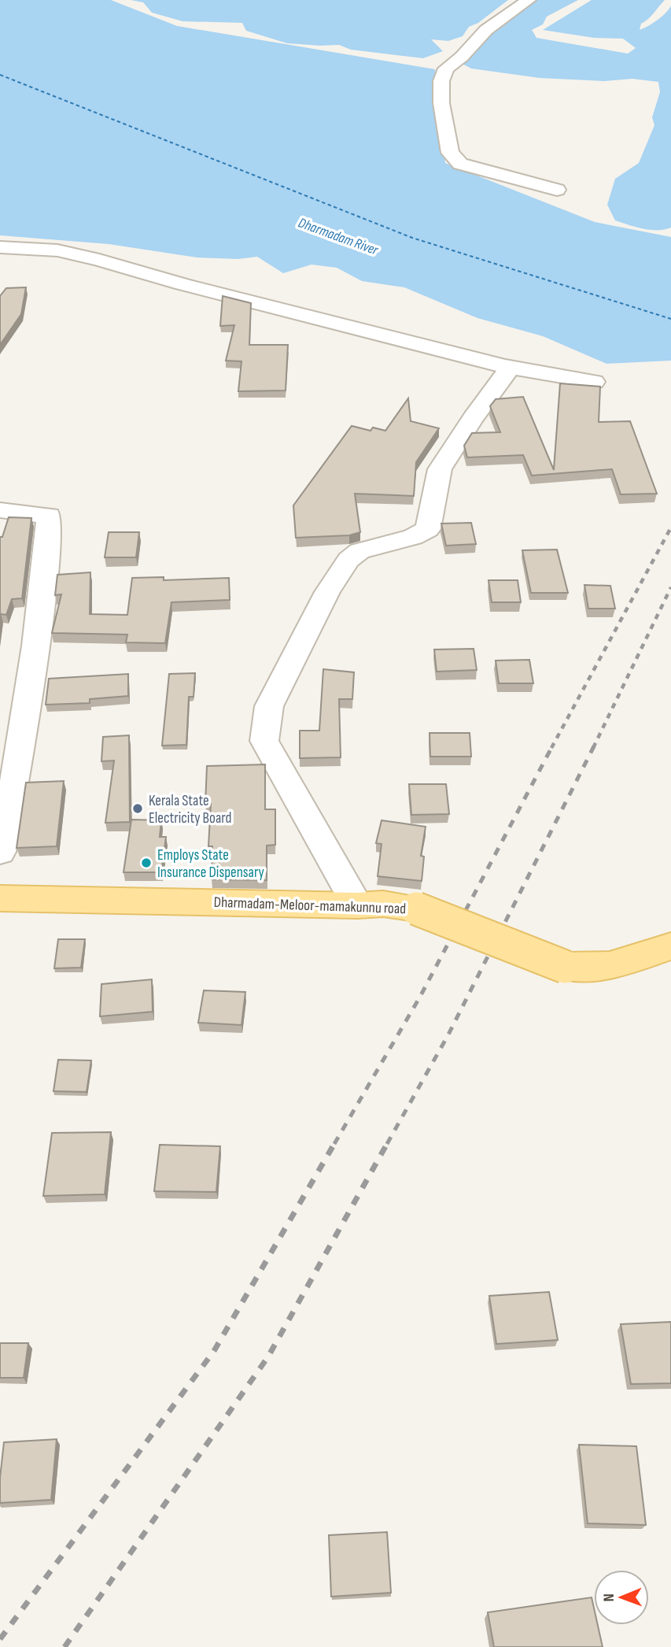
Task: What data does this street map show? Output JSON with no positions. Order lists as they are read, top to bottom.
{
  "streets": {
    "main road": ["Dharmadam-Meloor-mamakunnu road"]
  },
  "water": ["Dharmadam River"],
  "places": ["Kerala State Electricity Board", "Employs State Insurance Dispensary"],
  "north": "left"
}
